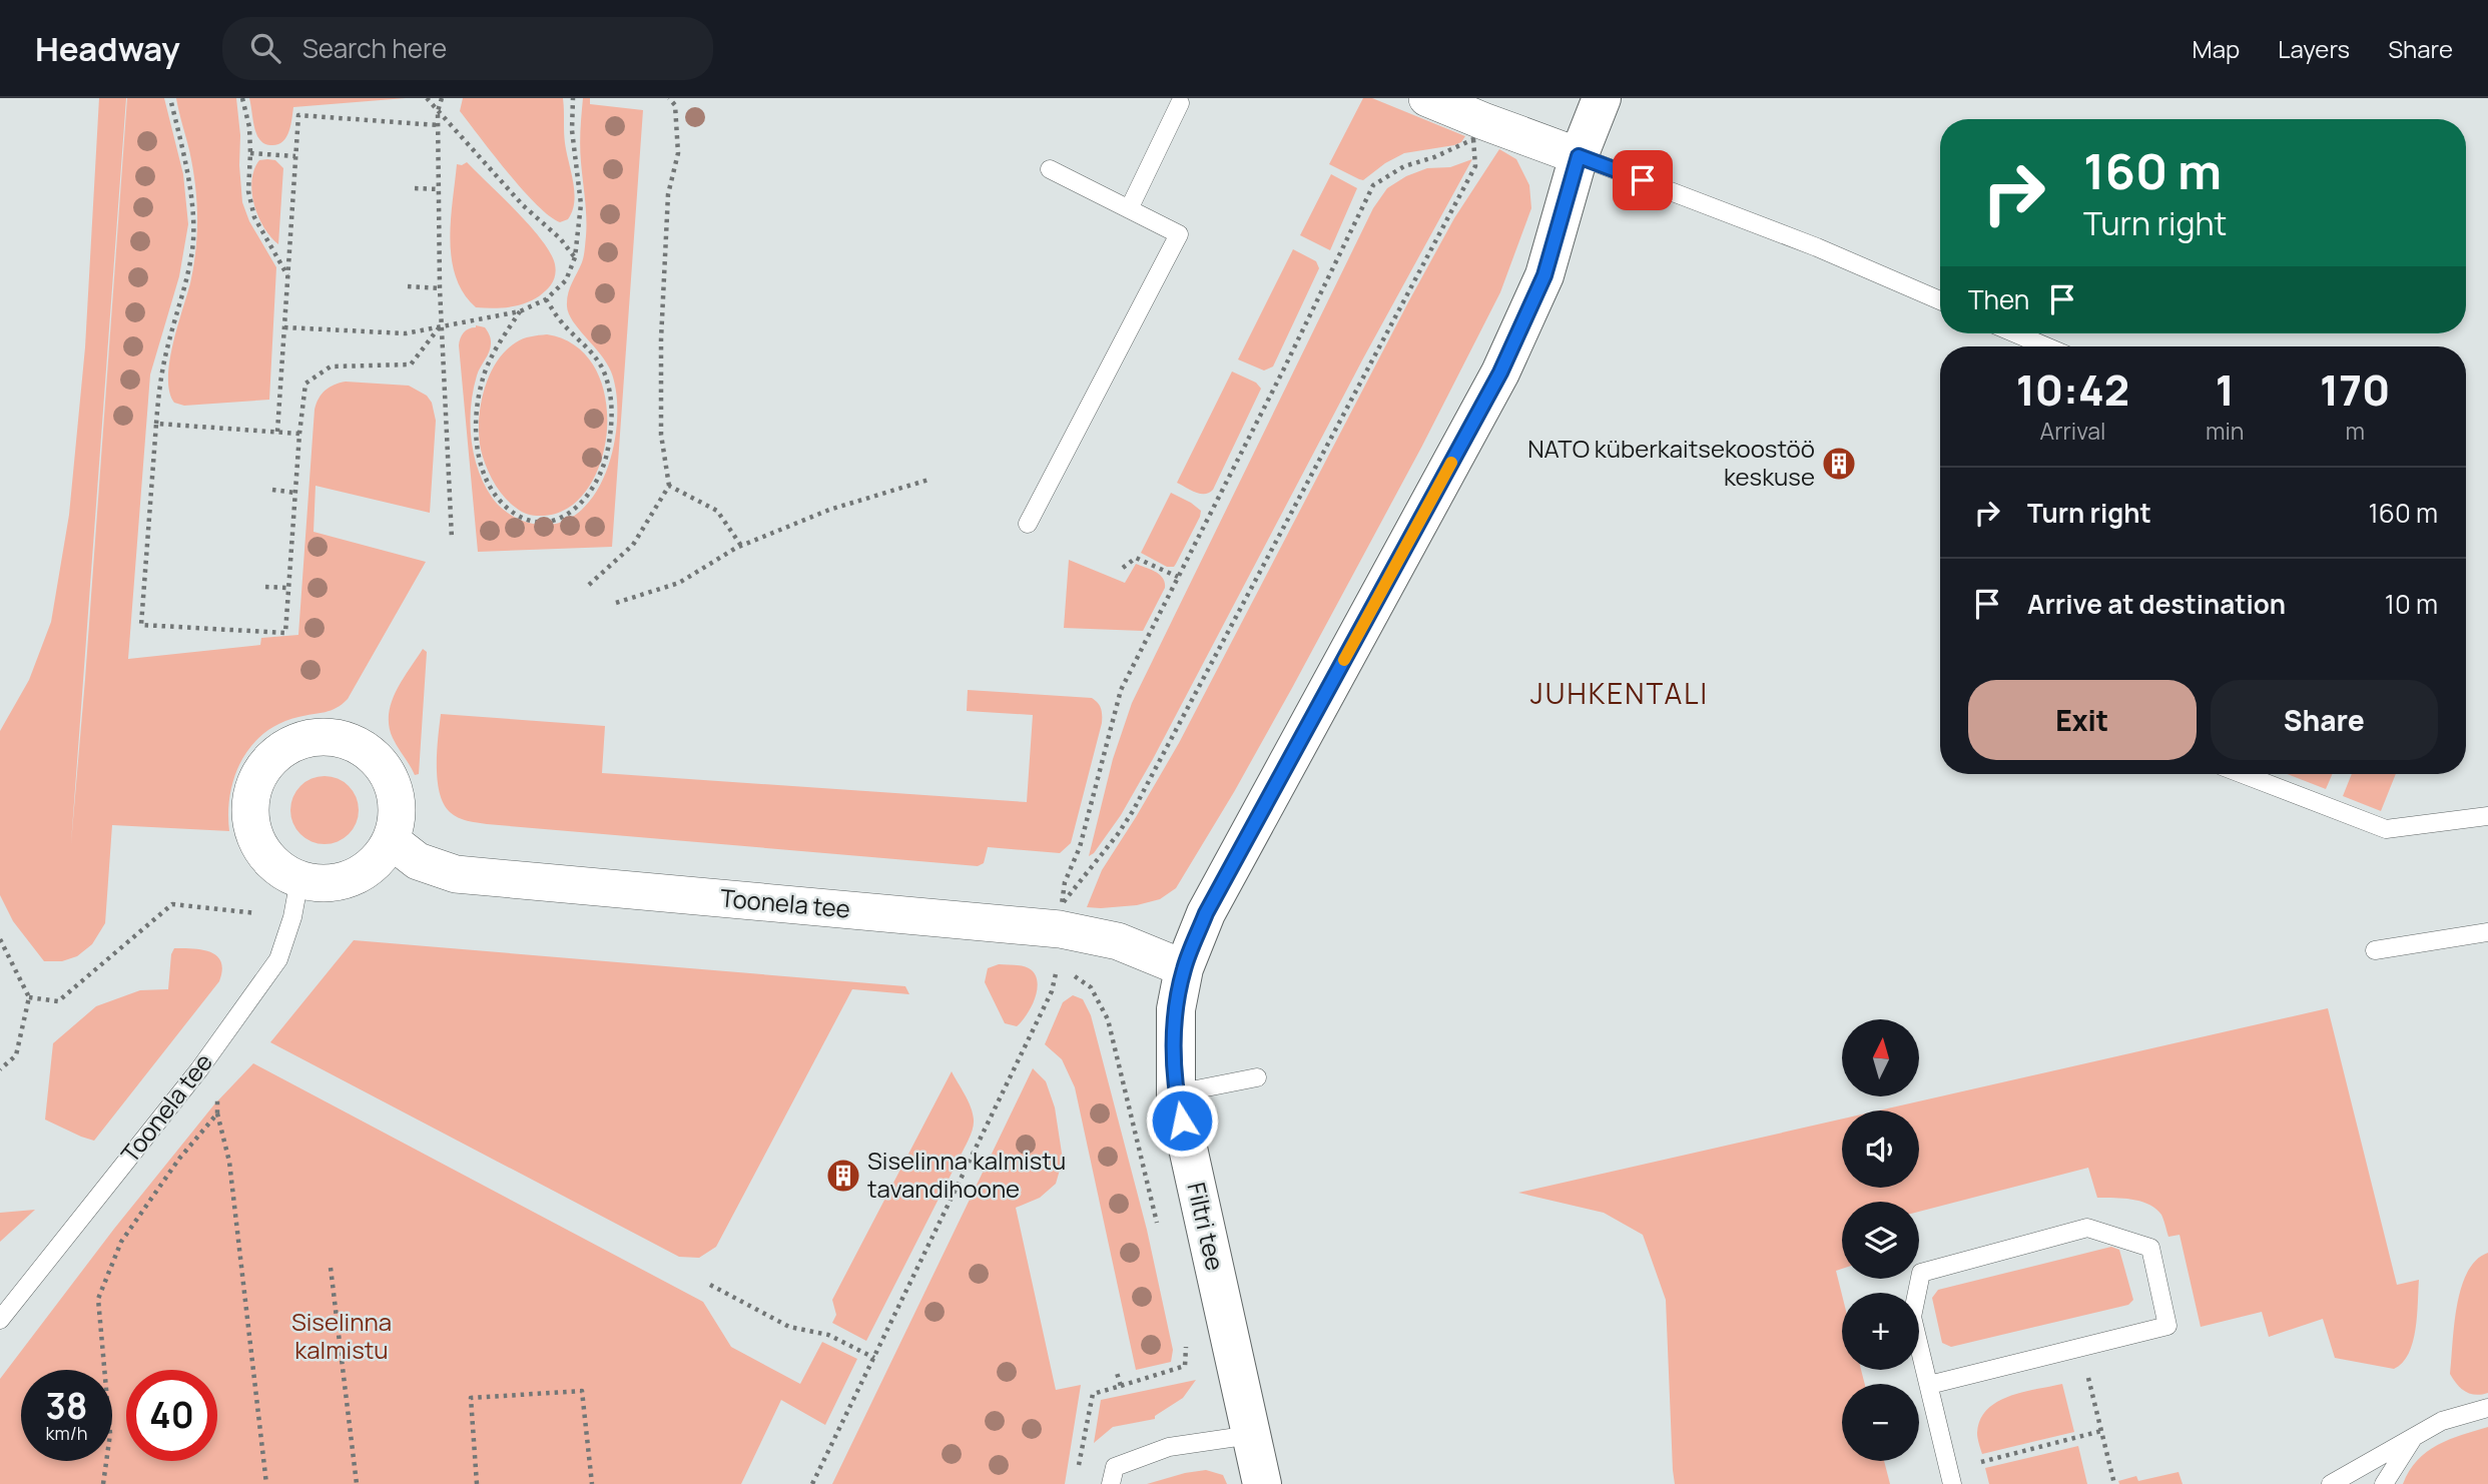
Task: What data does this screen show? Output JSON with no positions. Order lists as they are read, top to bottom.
{
  "streets": {
    "street": ["Toonela tee", "Filtri tee"]
  },
  "crossings": [
    ["Toonela tee", "Filtri tee"]
  ],
  "districts": ["JUHKENTALI"],
  "parks": ["Siselinna kalmistu"],
  "places": {
    "building": ["NATO küberkaitsekoostöö keskuse", "Siselinna kalmistu tavandihoone"]
  },
  "north": "top",
  "page": {
    "header": "Headway",
    "search": "Search here",
    "nav": ["Map", "Layers", "Share"],
    "turn": ["160 m", "Turn right"],
    "then": "Then",
    "eta": [
      "10:42",
      "Arrival",
      "1",
      "min",
      "170",
      "m"
    ],
    "list": [
      {
        "name": "Turn right",
        "value": "160 m"
      },
      {
        "name": "Arrive at destination",
        "value": "10 m"
      }
    ],
    "buttons": ["Exit", "Share"],
    "map_buttons": ["+", "−"],
    "speed": "38 km/h",
    "limit": "40"
  }
}
